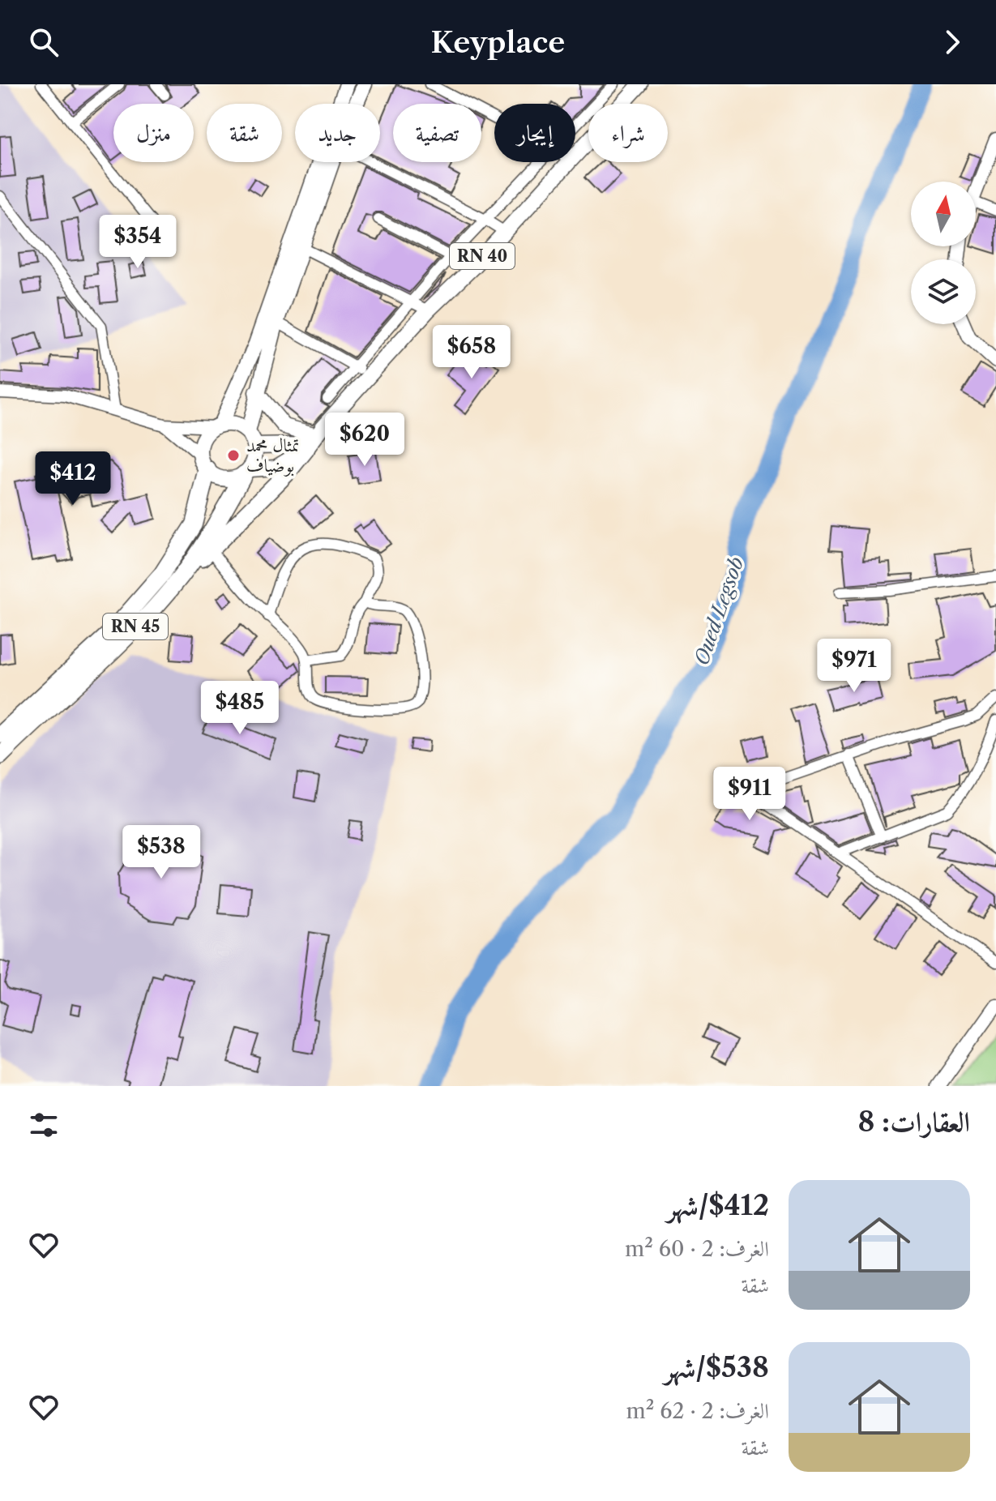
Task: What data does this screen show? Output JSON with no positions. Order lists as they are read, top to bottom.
{
  "streets": {
    "highway": ["RN 40", "RN 45"]
  },
  "crossings": [
    ["RN 40", "RN 45"]
  ],
  "water": ["Oued Legsob"],
  "places": ["تمثال محمد بوضياف"],
  "north": "top",
  "page": {
    "header": "Keyplace",
    "chip": [
      "شراء",
      "إيجار",
      "تصفية",
      "جديد",
      "شقة",
      "منزل"
    ],
    "price": [
      "$354",
      "$658",
      "$620",
      "$412",
      "$971",
      "$485",
      "$911",
      "$538"
    ],
    "heading": "العقارات: 8",
    "list": [
      {
        "name": "$412/شهر",
        "note": "الغرف: 2 · 60 m² · شقة"
      },
      {
        "name": "$538/شهر",
        "note": "الغرف: 2 · 62 m² · شقة"
      }
    ]
  }
}
